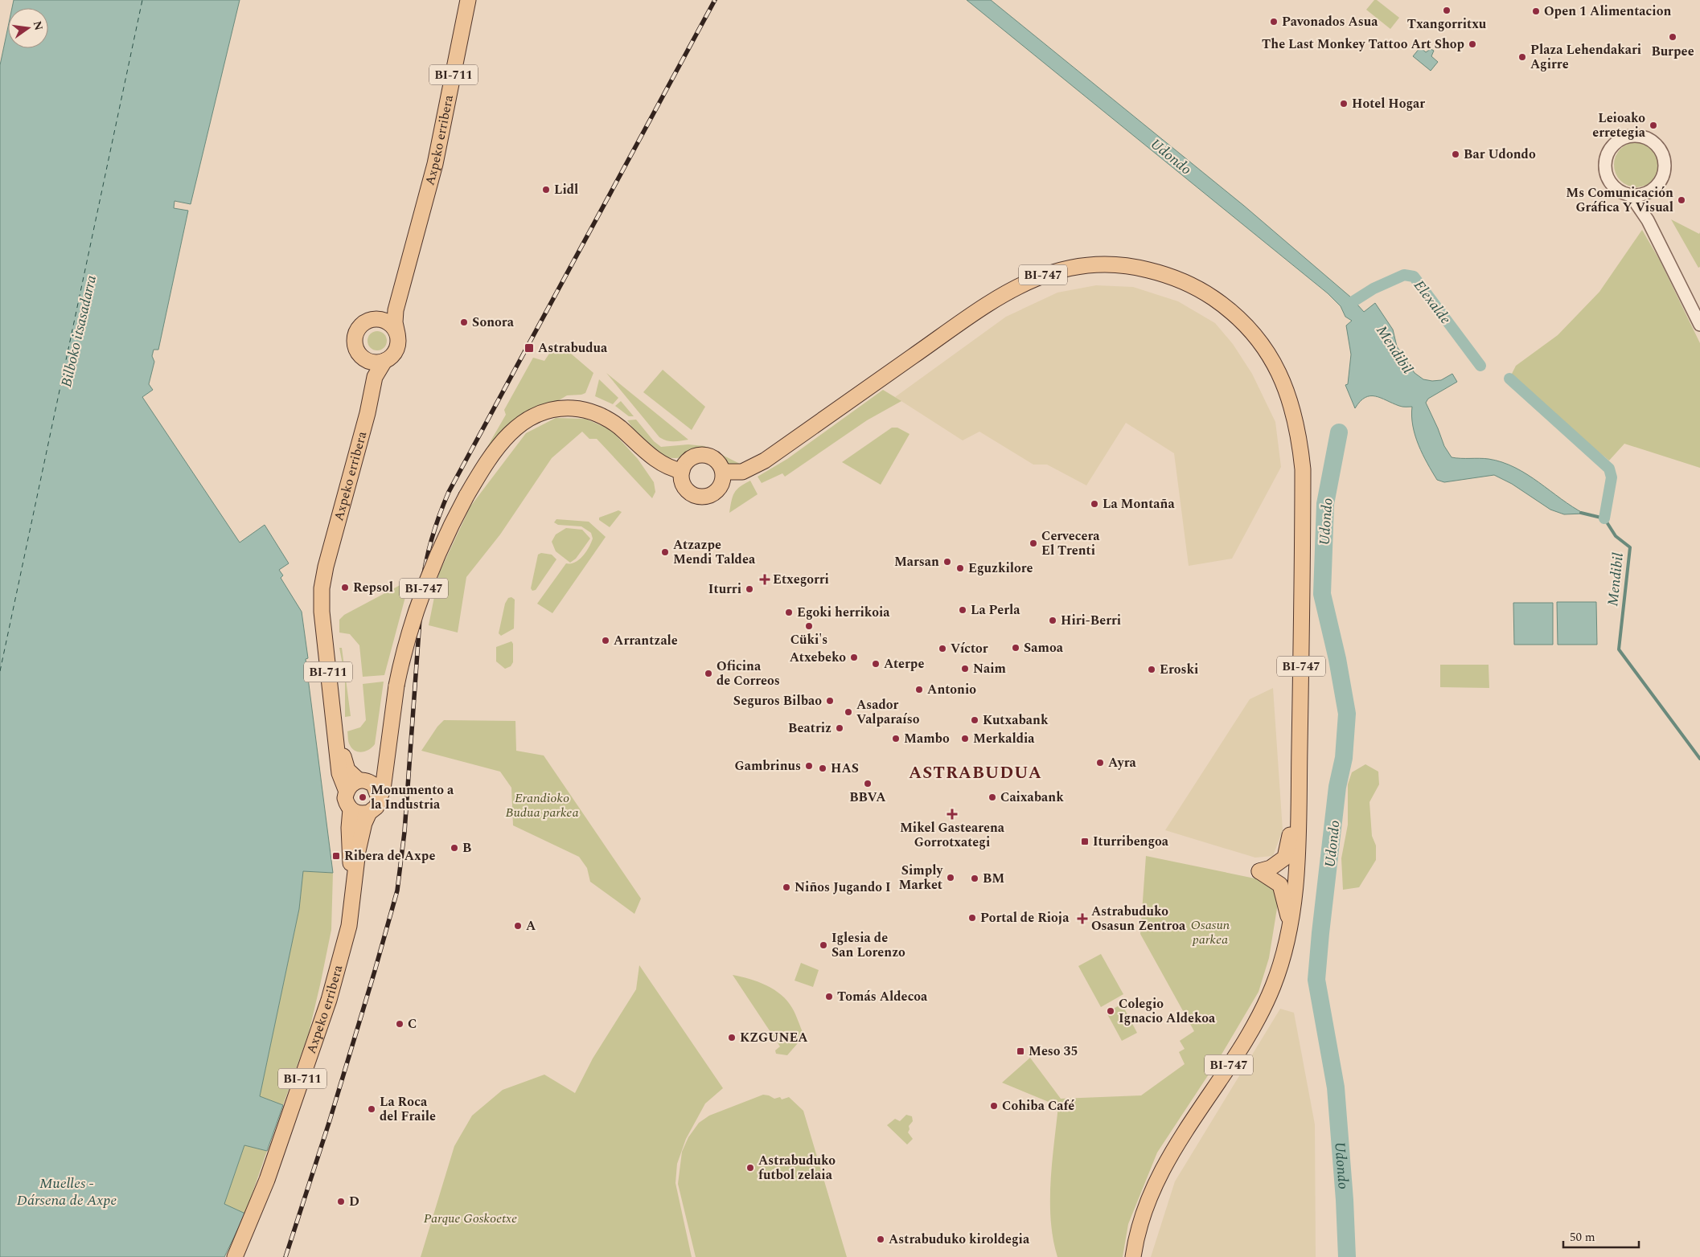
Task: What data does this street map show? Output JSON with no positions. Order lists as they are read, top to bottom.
{
  "streets": {
    "main road": ["BI-711", "Axpeko erribera", "BI-747"]
  },
  "crossings": [
    ["BI-711", "Axpeko erribera"],
    ["BI-711", "BI-747"],
    ["Axpeko erribera", "BI-747"]
  ],
  "districts": ["ASTRABUDUA"],
  "water": [
    "Udondo",
    "Elexalde",
    "Bilboko itsasadarra",
    "Mendibil",
    "Muelles - Dársena de Axpe"
  ],
  "parks": ["Erandioko Budua parkea", "Osasun parkea", "Parque Goskoetxe"],
  "places": {
    "other": [
      "Txangorritxu",
      "Open 1 Alimentacion",
      "Pavonados Asua",
      "Burpee",
      "The Last Monkey Tattoo Art Shop",
      "Plaza Lehendakari Agirre",
      "Hotel Hogar",
      "Leioako erretegia",
      "Bar Udondo",
      "Lidl",
      "Ms Comunicación Gráfica Y Visual",
      "Sonora",
      "La Montaña",
      "Cervecera El Trenti",
      "Atzazpe Mendi Taldea",
      "Marsan",
      "Eguzkilore",
      "Repsol",
      "Iturri",
      "La Perla",
      "Egoki herrikoia",
      "Hiri-Berri",
      "Cüki's",
      "Arrantzale",
      "Samoa",
      "Víctor",
      "Atxebeko",
      "Aterpe",
      "Naim",
      "Eroski",
      "Oficina de Correos",
      "Antonio",
      "Seguros Bilbao",
      "Asador Valparaíso",
      "Kutxabank",
      "Beatriz",
      "Mambo",
      "Merkaldia",
      "Ayra",
      "Gambrinus",
      "HAS",
      "BBVA",
      "Monumento a la Industria",
      "Caixabank",
      "B",
      "Simply Market",
      "BM",
      "Niños Jugando I",
      "Portal de Rioja",
      "A",
      "Iglesia de San Lorenzo",
      "Tomás Aldecoa",
      "Colegio Ignacio Aldekoa",
      "C",
      "KZGUNEA",
      "Cohiba Café",
      "La Roca del Fraile",
      "Astrabuduko futbol zelaia",
      "D",
      "Astrabuduko kiroldegia"
    ],
    "transit": [
      "Astrabudua",
      "Iturribengoa",
      "Ribera de Axpe",
      "Meso 35"
    ],
    "health": ["Etxegorri", "Mikel Gastearena Gorrotxategi", "Astrabuduko Osasun Zentroa"]
  },
  "scale_bar": "50 m",
  "north": "right"
}
